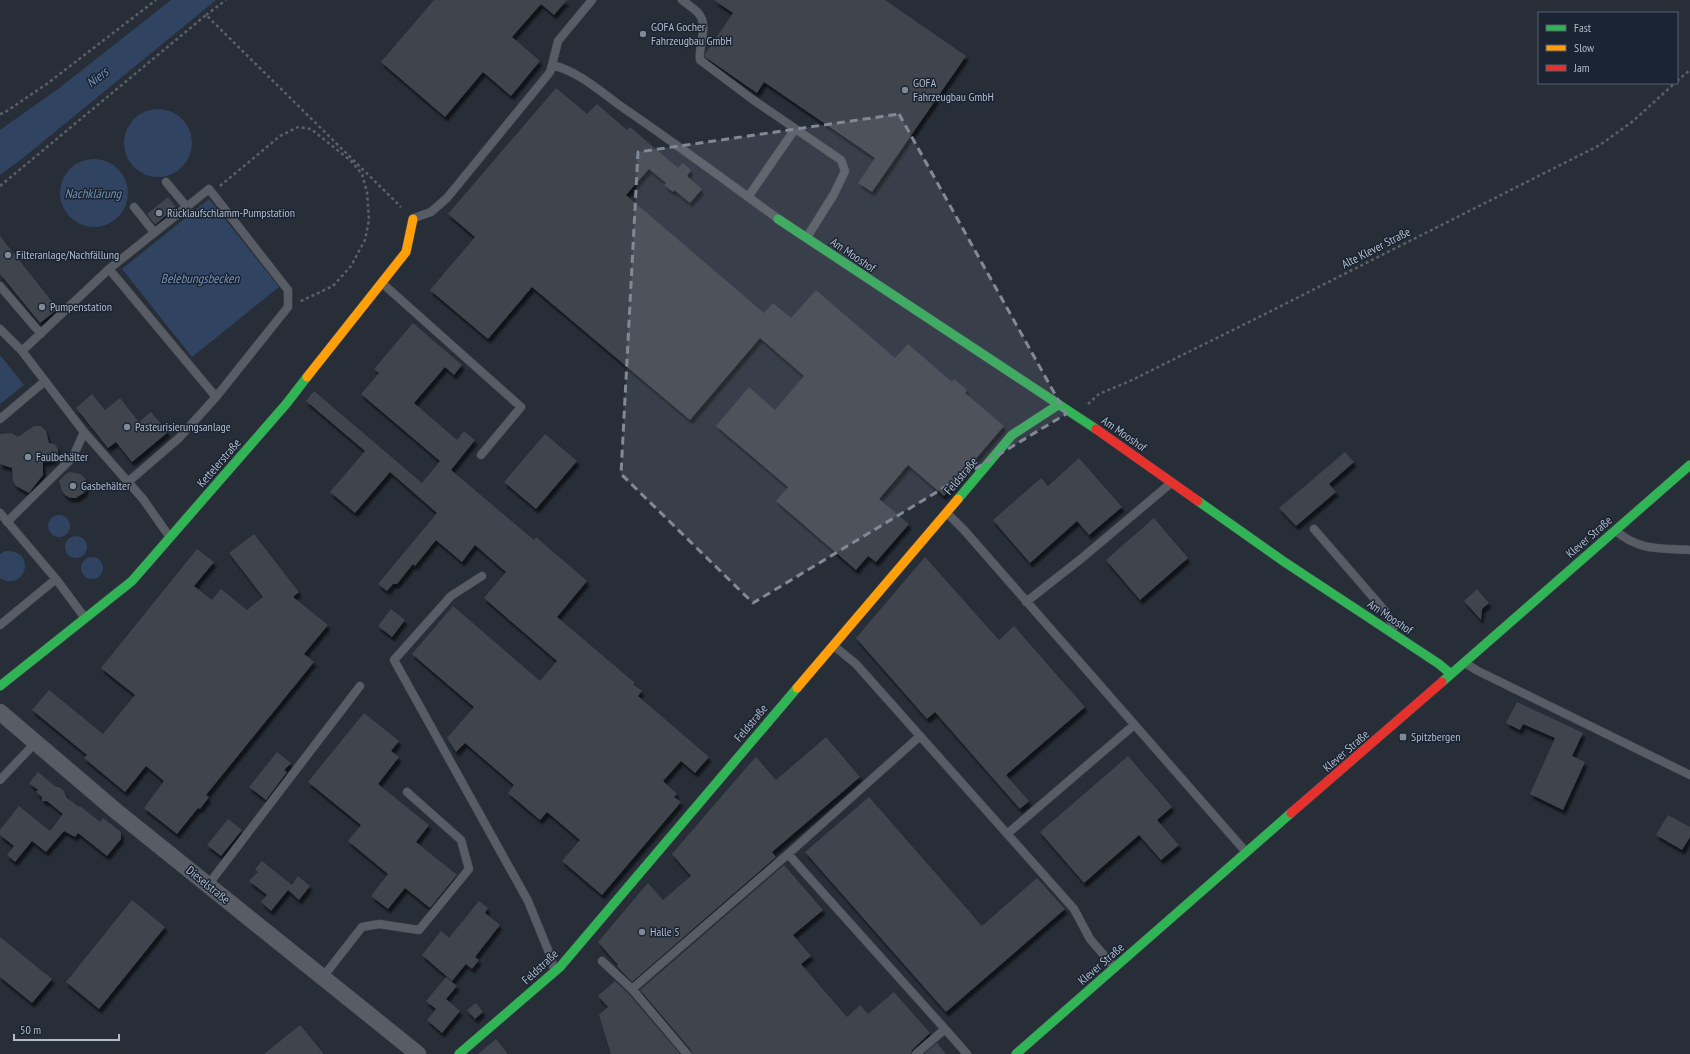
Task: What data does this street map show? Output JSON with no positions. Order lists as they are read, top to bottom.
{
  "streets": {
    "street": [
      "Am Mooshof",
      "Kettelerstraße",
      "Feldstraße",
      "Klever Straße",
      "Dieselstraße"
    ],
    "path": ["Alte Klever Straße"]
  },
  "crossings": [
    ["Alte Klever Straße", "Am Mooshof"],
    ["Am Mooshof", "Feldstraße"],
    ["Am Mooshof", "Klever Straße"]
  ],
  "water": ["Niers", "Nachklärung", "Belebungsbecken"],
  "places": {
    "other": [
      "GOFA Gocher Fahrzeugbau GmbH",
      "GOFA Fahrzeugbau GmbH",
      "Rücklaufschlamm-Pumpstation",
      "Filteranlage/Nachfällung",
      "Pumpenstation",
      "Pasteurisierungsanlage",
      "Faulbehälter",
      "Gasbehälter",
      "Halle 5"
    ],
    "transit": ["Spitzbergen"]
  },
  "legend": ["Fast", "Slow", "Jam"],
  "scale_bar": "50 m"
}
